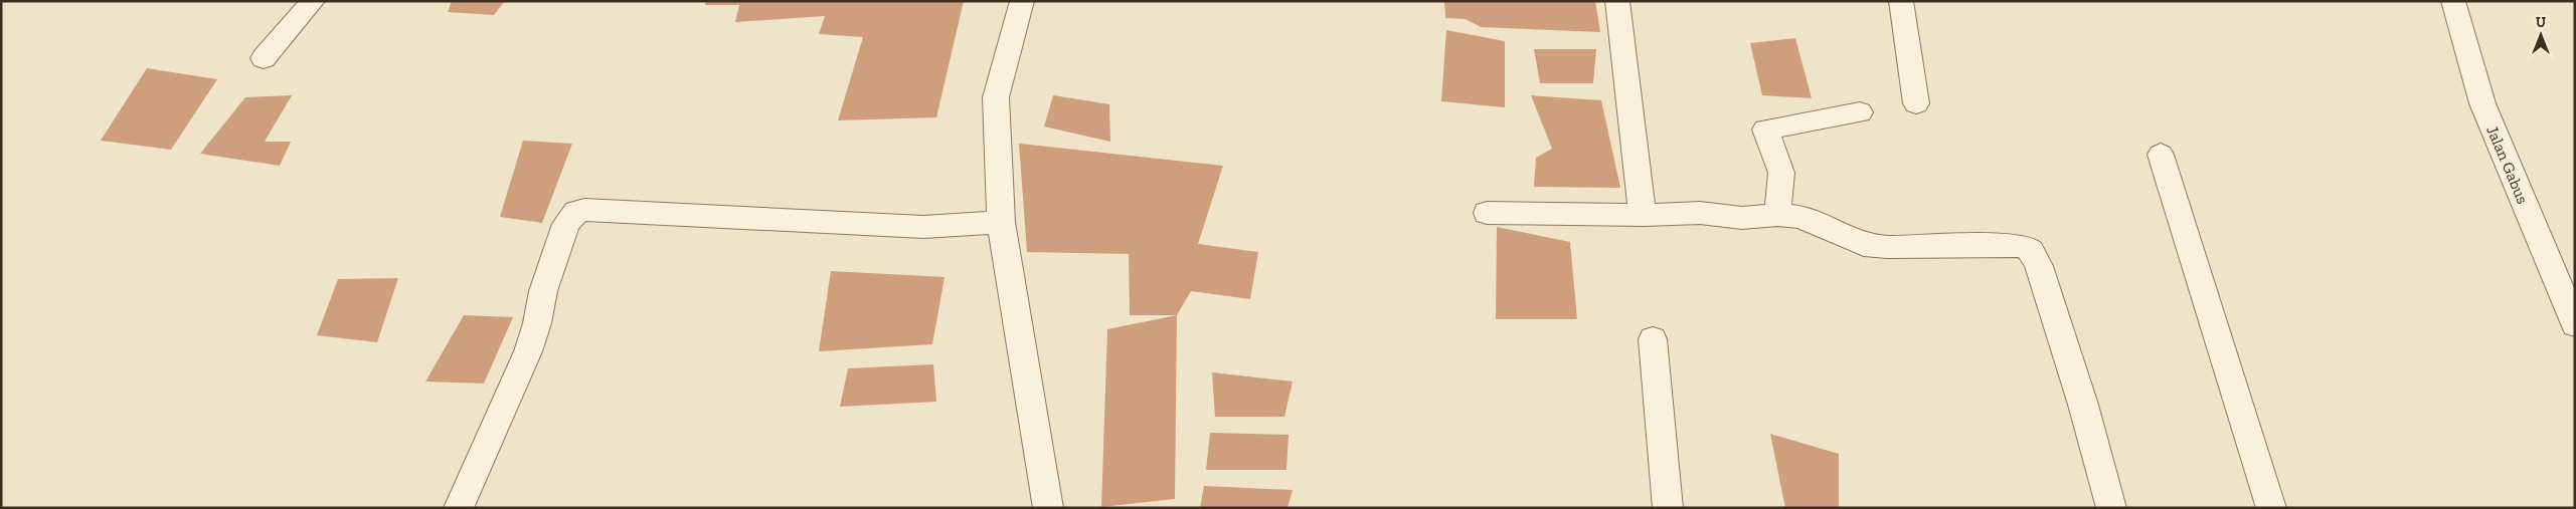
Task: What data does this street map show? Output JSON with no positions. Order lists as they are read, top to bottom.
{
  "streets": {
    "street": ["Jalan Gabus"]
  },
  "north": "top"
}
